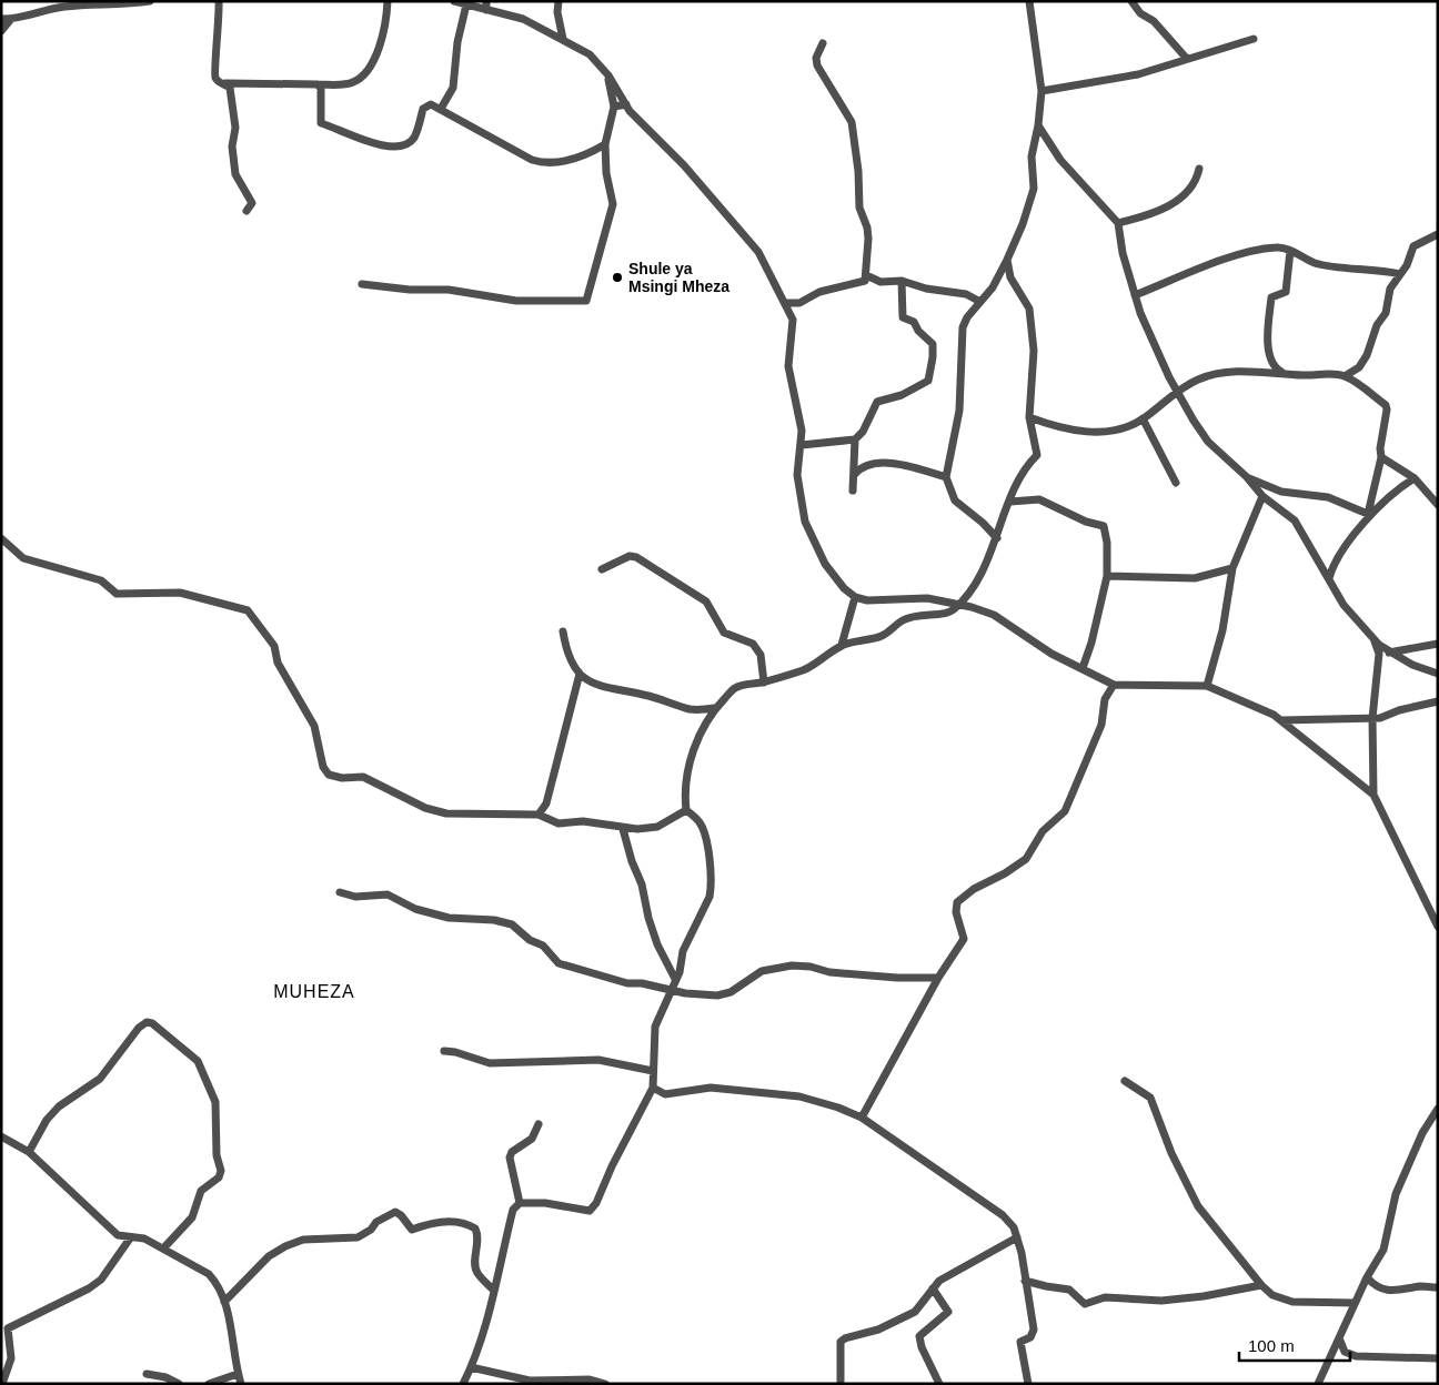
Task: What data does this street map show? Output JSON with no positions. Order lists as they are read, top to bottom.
{
  "districts": ["MUHEZA"],
  "places": ["Shule ya Msingi Mheza"],
  "scale_bar": "100 m"
}
